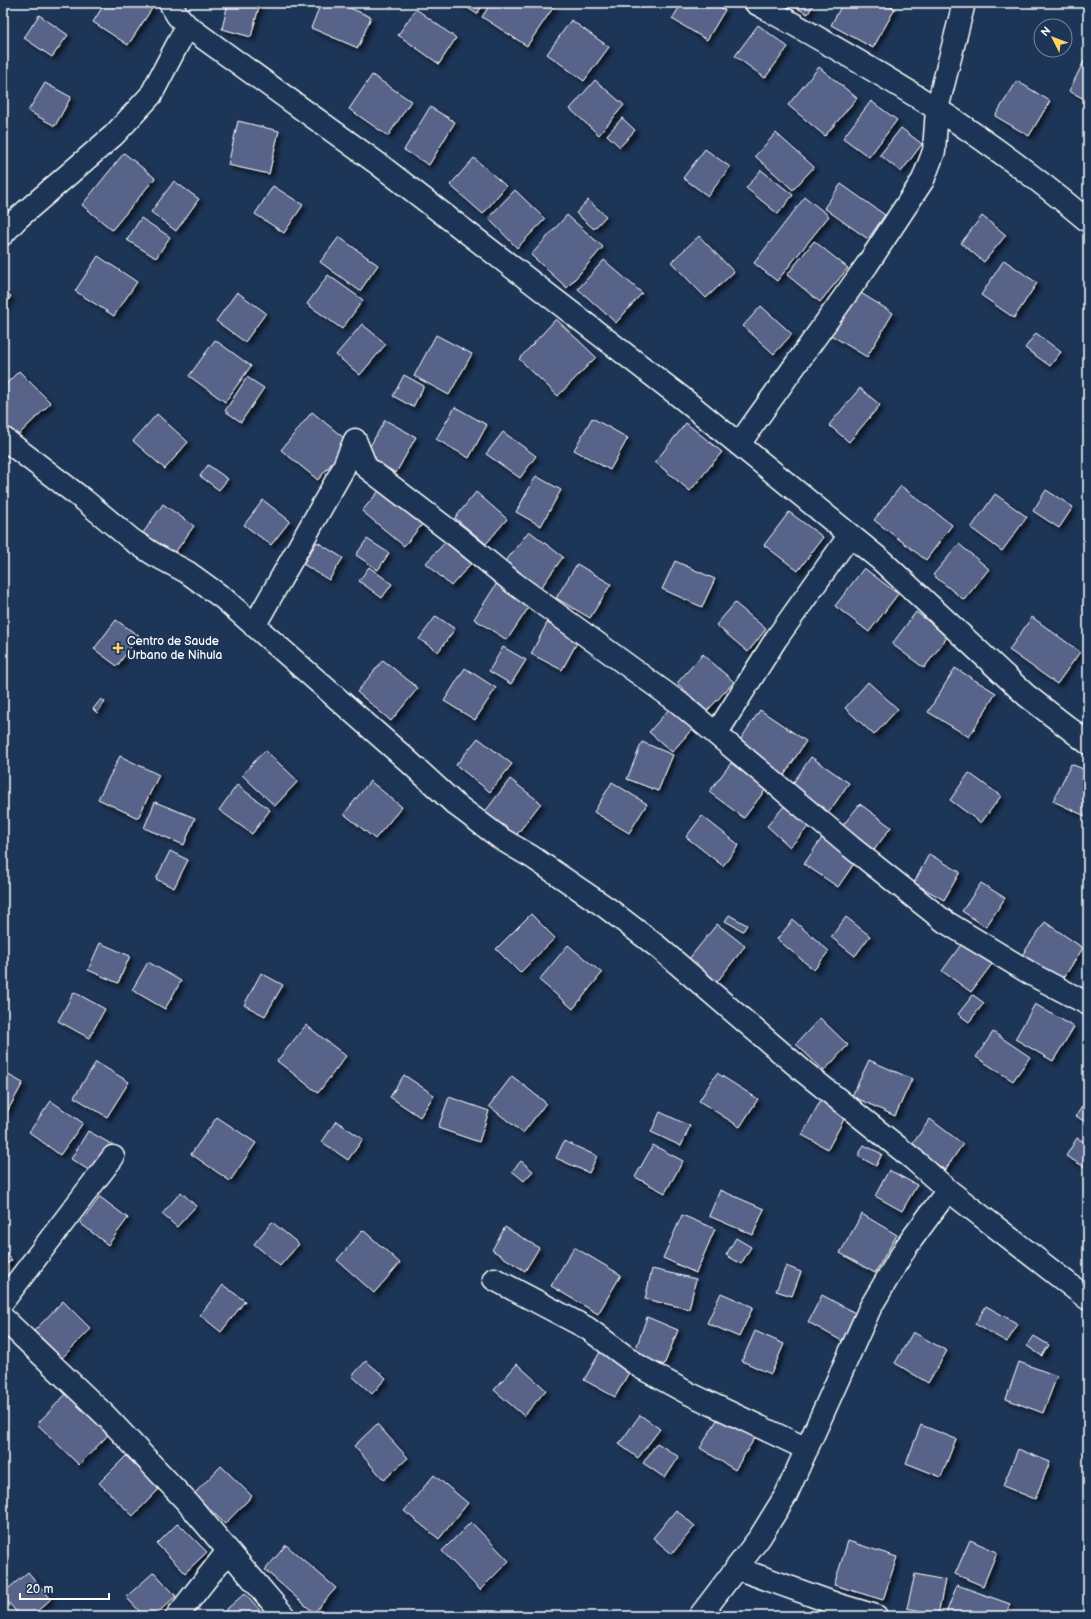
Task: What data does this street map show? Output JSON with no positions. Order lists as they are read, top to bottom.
{
  "places": {
    "health": ["Centro de Saude Urbano de Nihula"]
  },
  "scale_bar": "20 m",
  "north": "top left"
}
